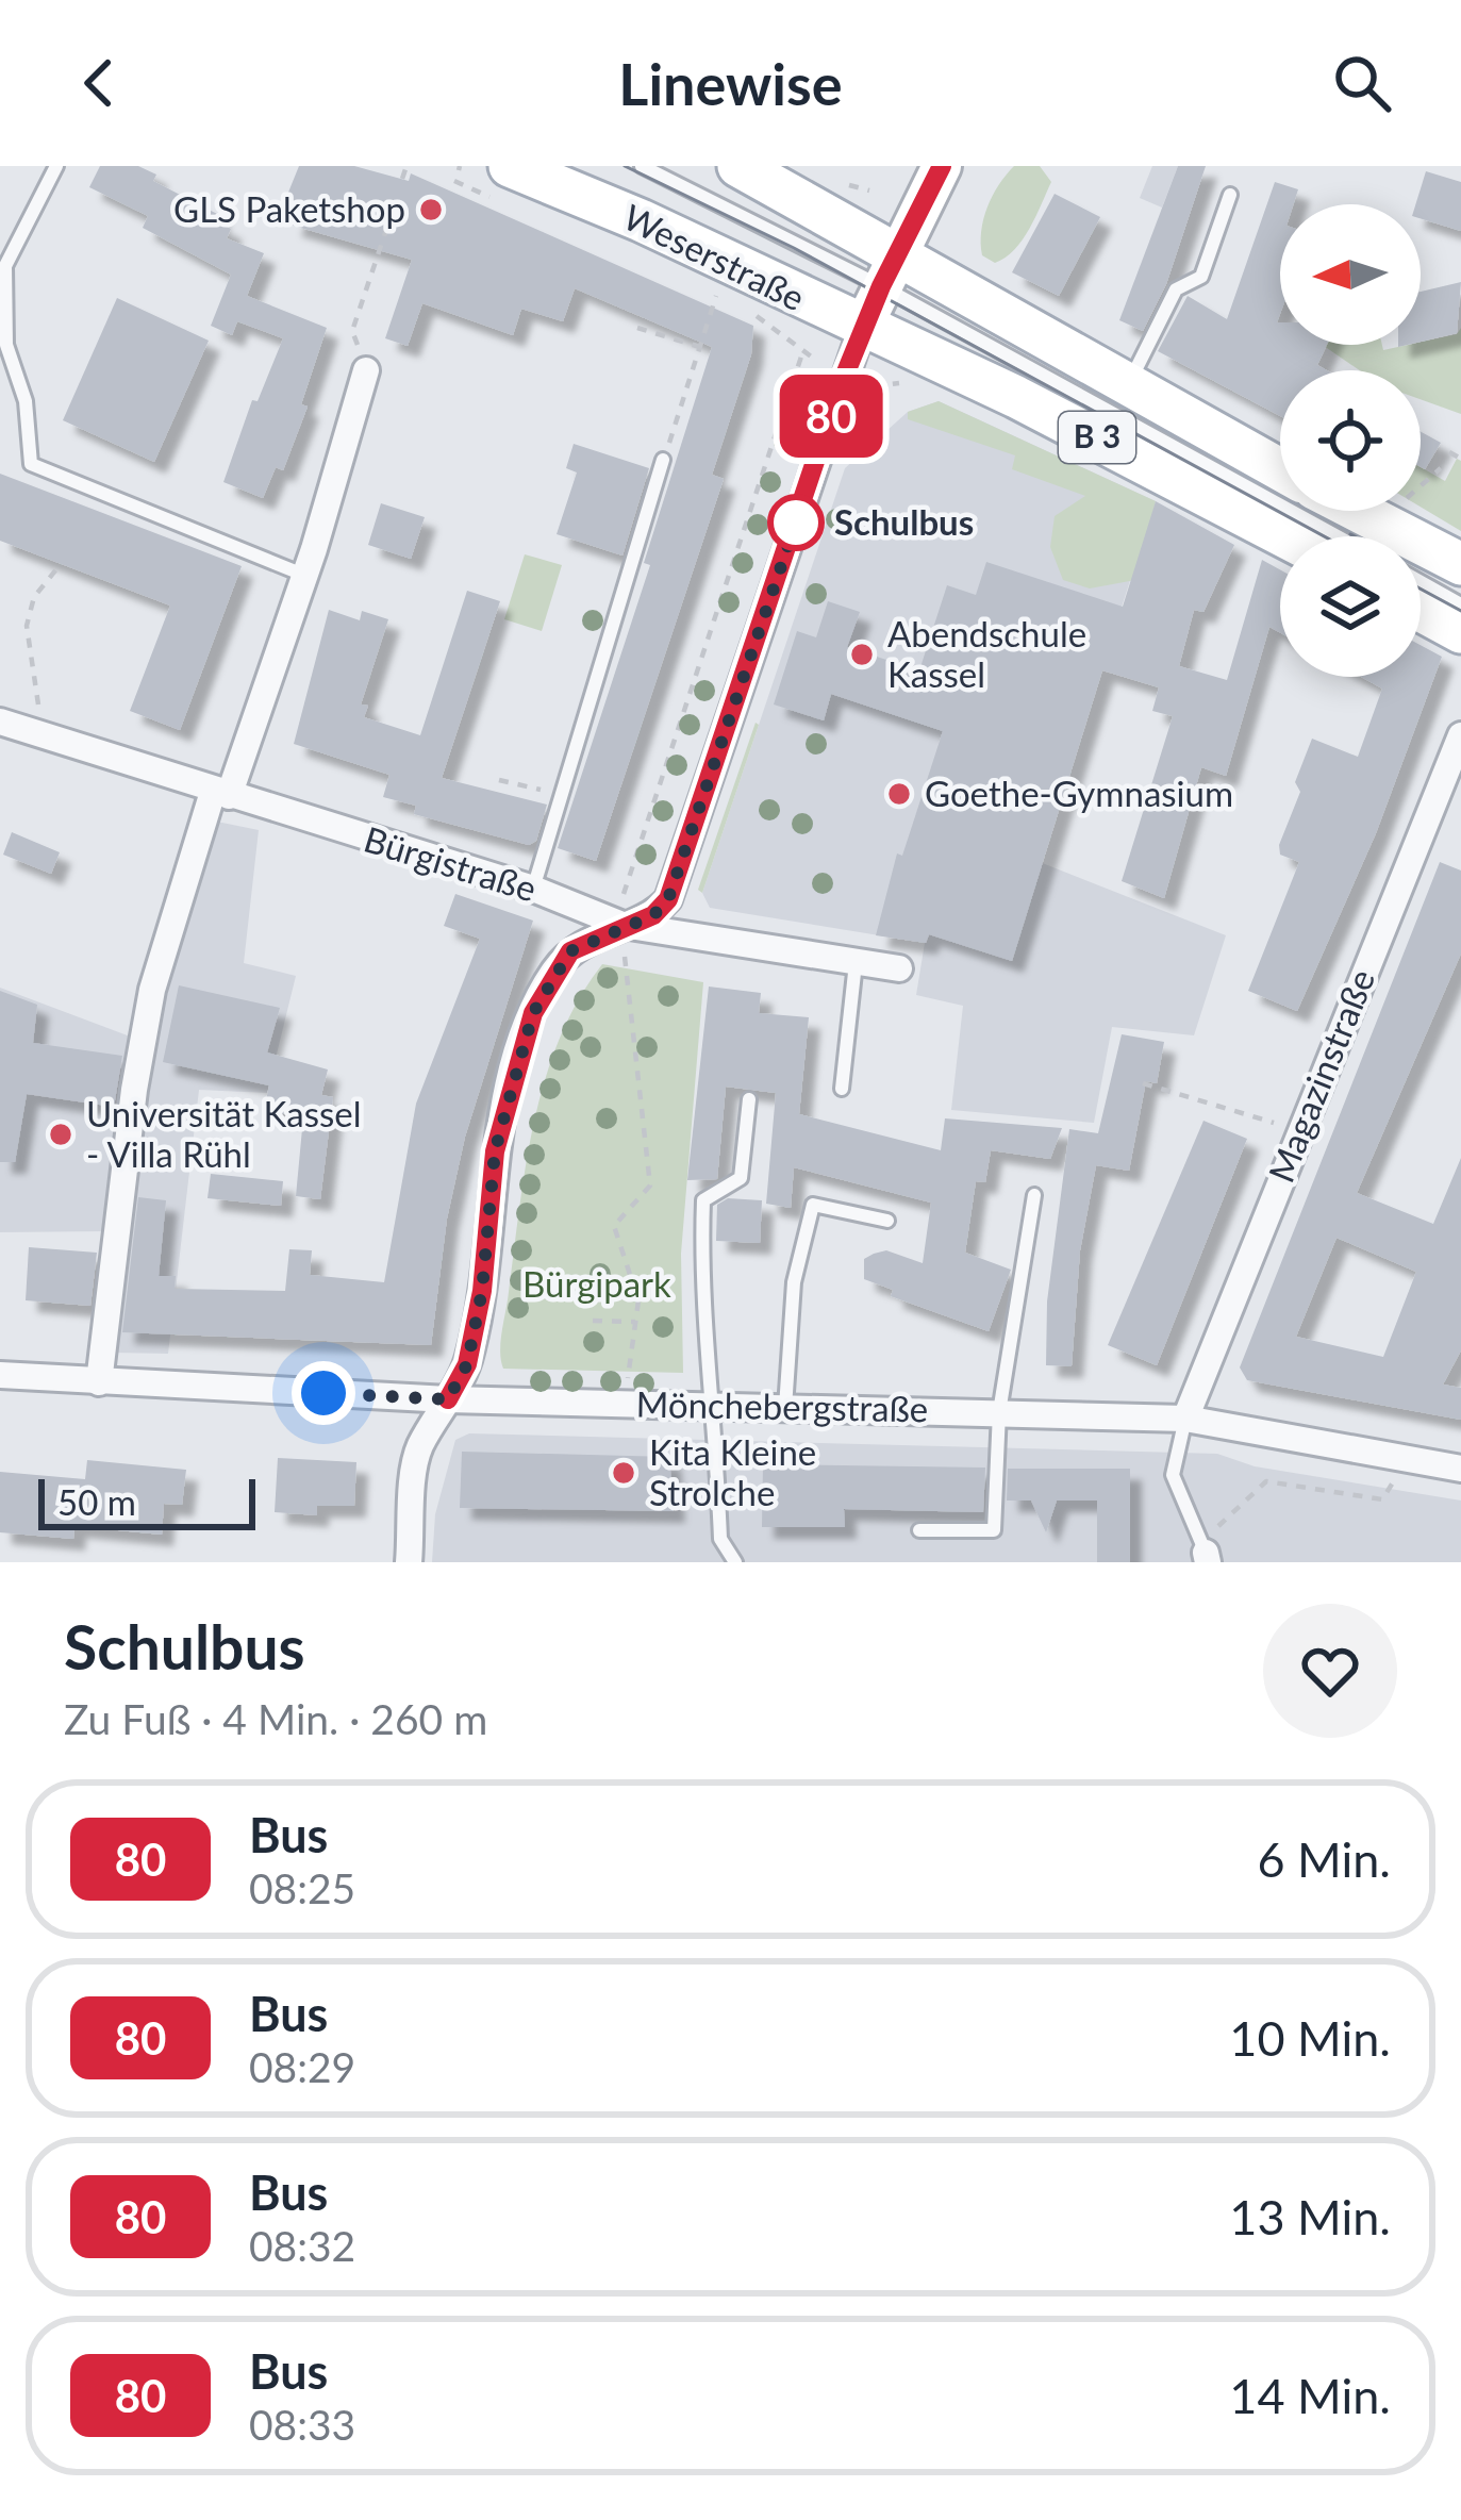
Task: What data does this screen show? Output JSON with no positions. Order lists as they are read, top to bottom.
{
  "streets": {
    "main road": ["Weserstraße", "B 3"],
    "street": ["Bürgistraße", "Magazinstraße", "Mönchebergstraße"]
  },
  "crossings": [
    ["Magazinstraße", "Mönchebergstraße"]
  ],
  "parks": ["Bürgipark"],
  "places": [
    "GLS Paketshop",
    "Schulbus",
    "Abendschule Kassel",
    "Goethe-Gymnasium",
    "Universität Kassel - Villa Rühl",
    "Kita Kleine Strolche"
  ],
  "lines": ["bus line 80"],
  "scale_bar": "50 m",
  "north": "left",
  "page": {
    "header": "Linewise",
    "on_map": "80",
    "scale": "50 m",
    "heading": ["Schulbus", "Zu Fuß · 4 Min. · 260 m"],
    "list": [
      {
        "mark": "80",
        "name": "Bus",
        "note": "08:25",
        "value": "6 Min."
      },
      {
        "mark": "80",
        "name": "Bus",
        "note": "08:29",
        "value": "10 Min."
      },
      {
        "mark": "80",
        "name": "Bus",
        "note": "08:32",
        "value": "13 Min."
      },
      {
        "mark": "80",
        "name": "Bus",
        "note": "08:33",
        "value": "14 Min."
      }
    ]
  }
}
